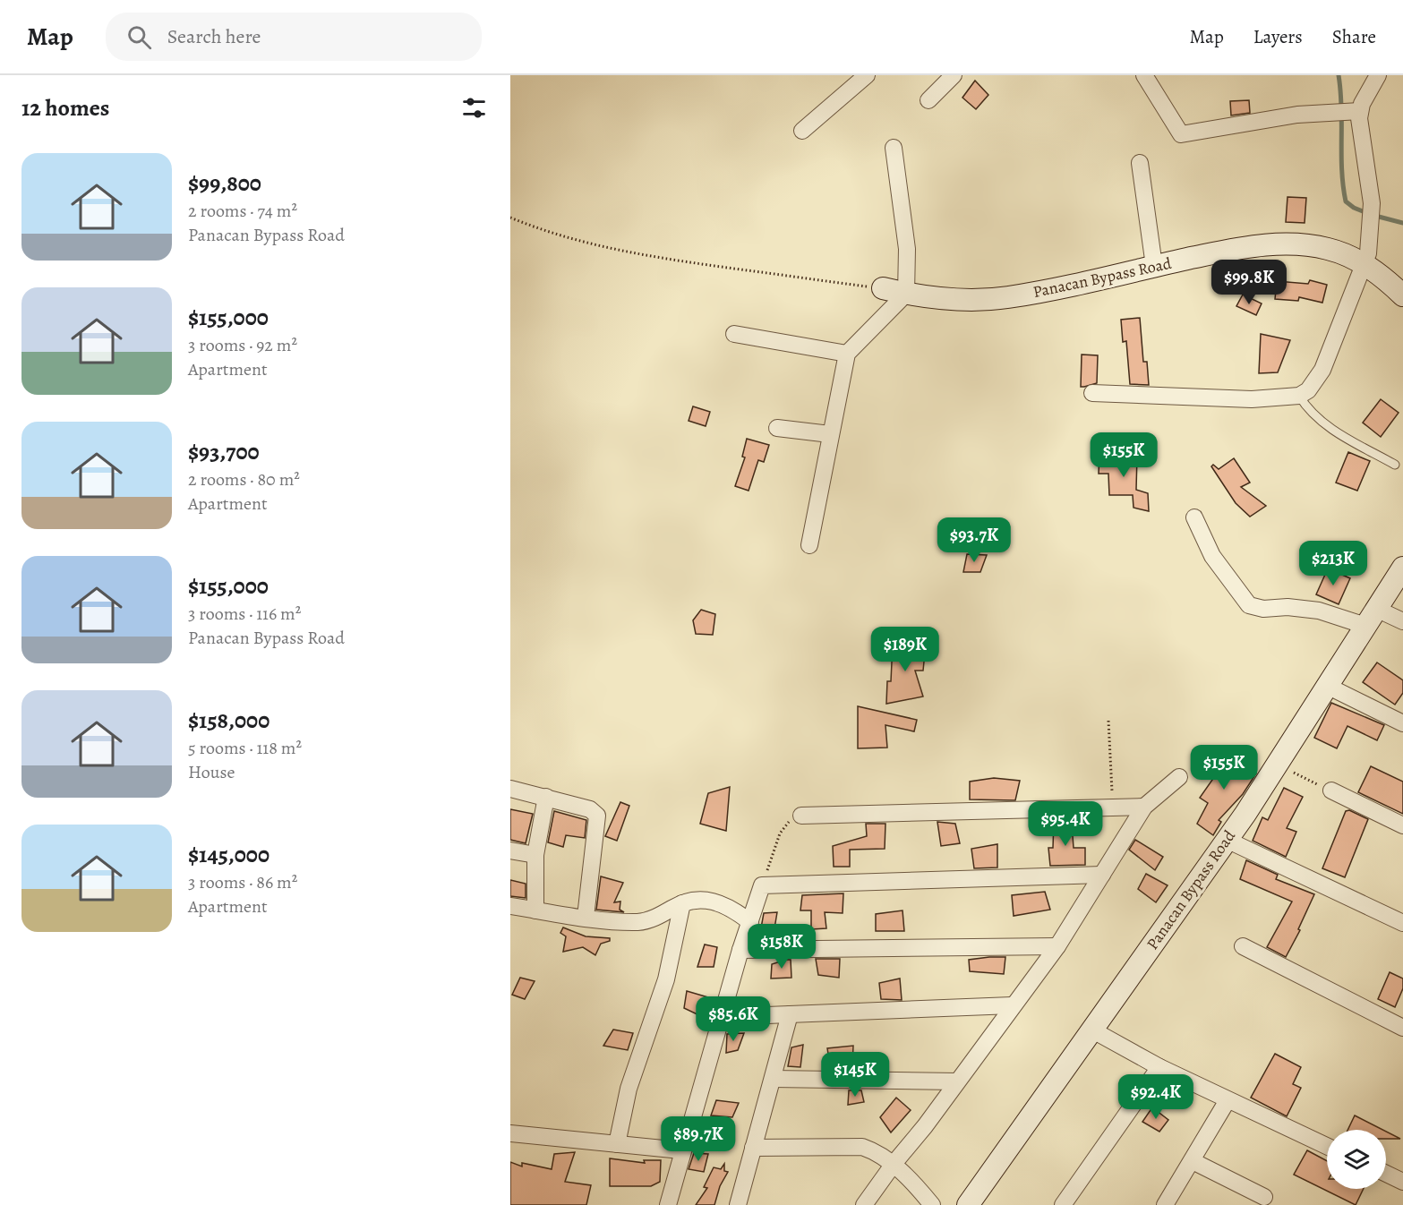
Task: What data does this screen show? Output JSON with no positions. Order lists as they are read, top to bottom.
{
  "streets": {
    "main road": ["Panacan Bypass Road"]
  },
  "page": {
    "header": "Map",
    "search": "Search here",
    "nav": ["Map", "Layers", "Share"],
    "heading": "12 homes",
    "list": [
      {
        "name": "$99,800",
        "note": "2 rooms · 74 m² · Panacan Bypass Road"
      },
      {
        "name": "$155,000",
        "note": "3 rooms · 92 m² · Apartment"
      },
      {
        "name": "$93,700",
        "note": "2 rooms · 80 m² · Apartment"
      },
      {
        "name": "$155,000",
        "note": "3 rooms · 116 m² · Panacan Bypass Road"
      },
      {
        "name": "$158,000",
        "note": "5 rooms · 118 m² · House"
      },
      {
        "name": "$145,000",
        "note": "3 rooms · 86 m² · Apartment"
      }
    ],
    "price": [
      "$99.8K",
      "$155K",
      "$93.7K",
      "$213K",
      "$189K",
      "$155K",
      "$95.4K",
      "$158K",
      "$85.6K",
      "$145K",
      "$92.4K",
      "$89.7K"
    ]
  }
}
